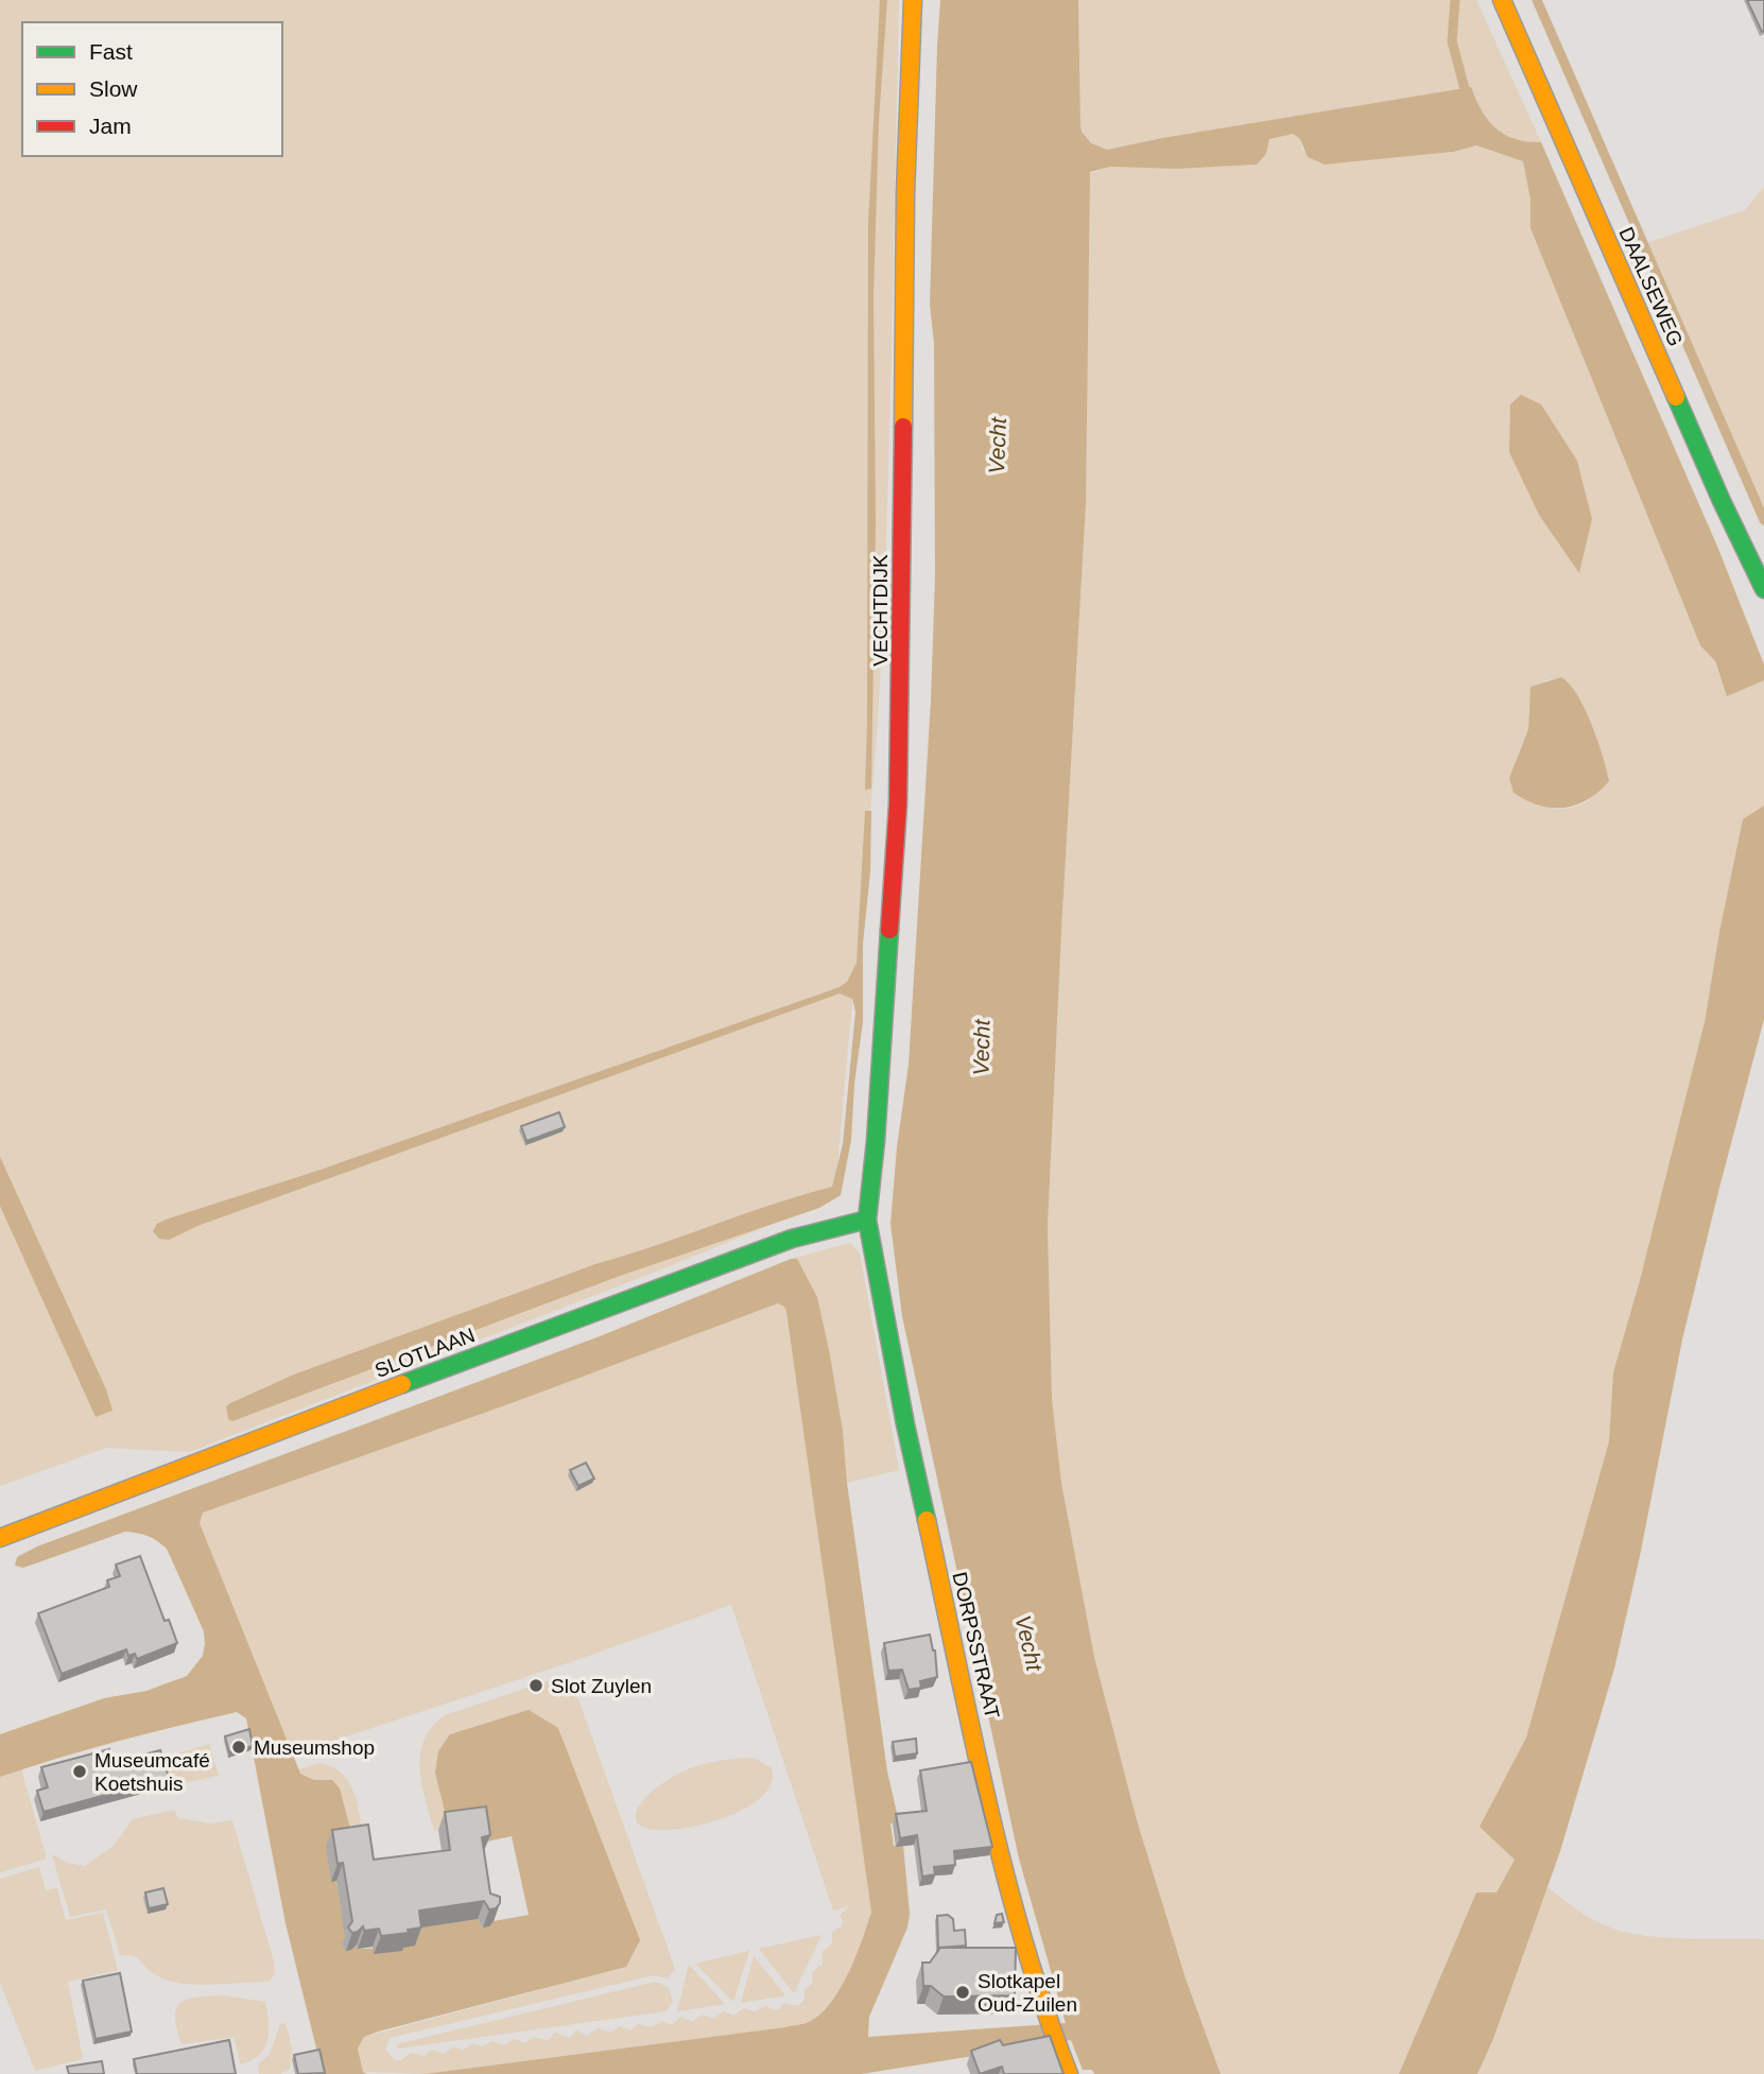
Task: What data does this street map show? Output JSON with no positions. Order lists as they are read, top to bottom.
{
  "streets": {
    "street": [
      "DAALSEWEG",
      "VECHTDIJK",
      "SLOTLAAN",
      "DORPSSTRAAT"
    ]
  },
  "crossings": [
    ["VECHTDIJK", "SLOTLAAN"],
    ["VECHTDIJK", "DORPSSTRAAT"],
    ["SLOTLAAN", "DORPSSTRAAT"]
  ],
  "water": ["Vecht"],
  "places": [
    "Slot Zuylen",
    "Museumshop",
    "Museumcafé Koetshuis",
    "Slotkapel Oud-Zuilen"
  ],
  "legend": ["Fast", "Slow", "Jam"]
}
